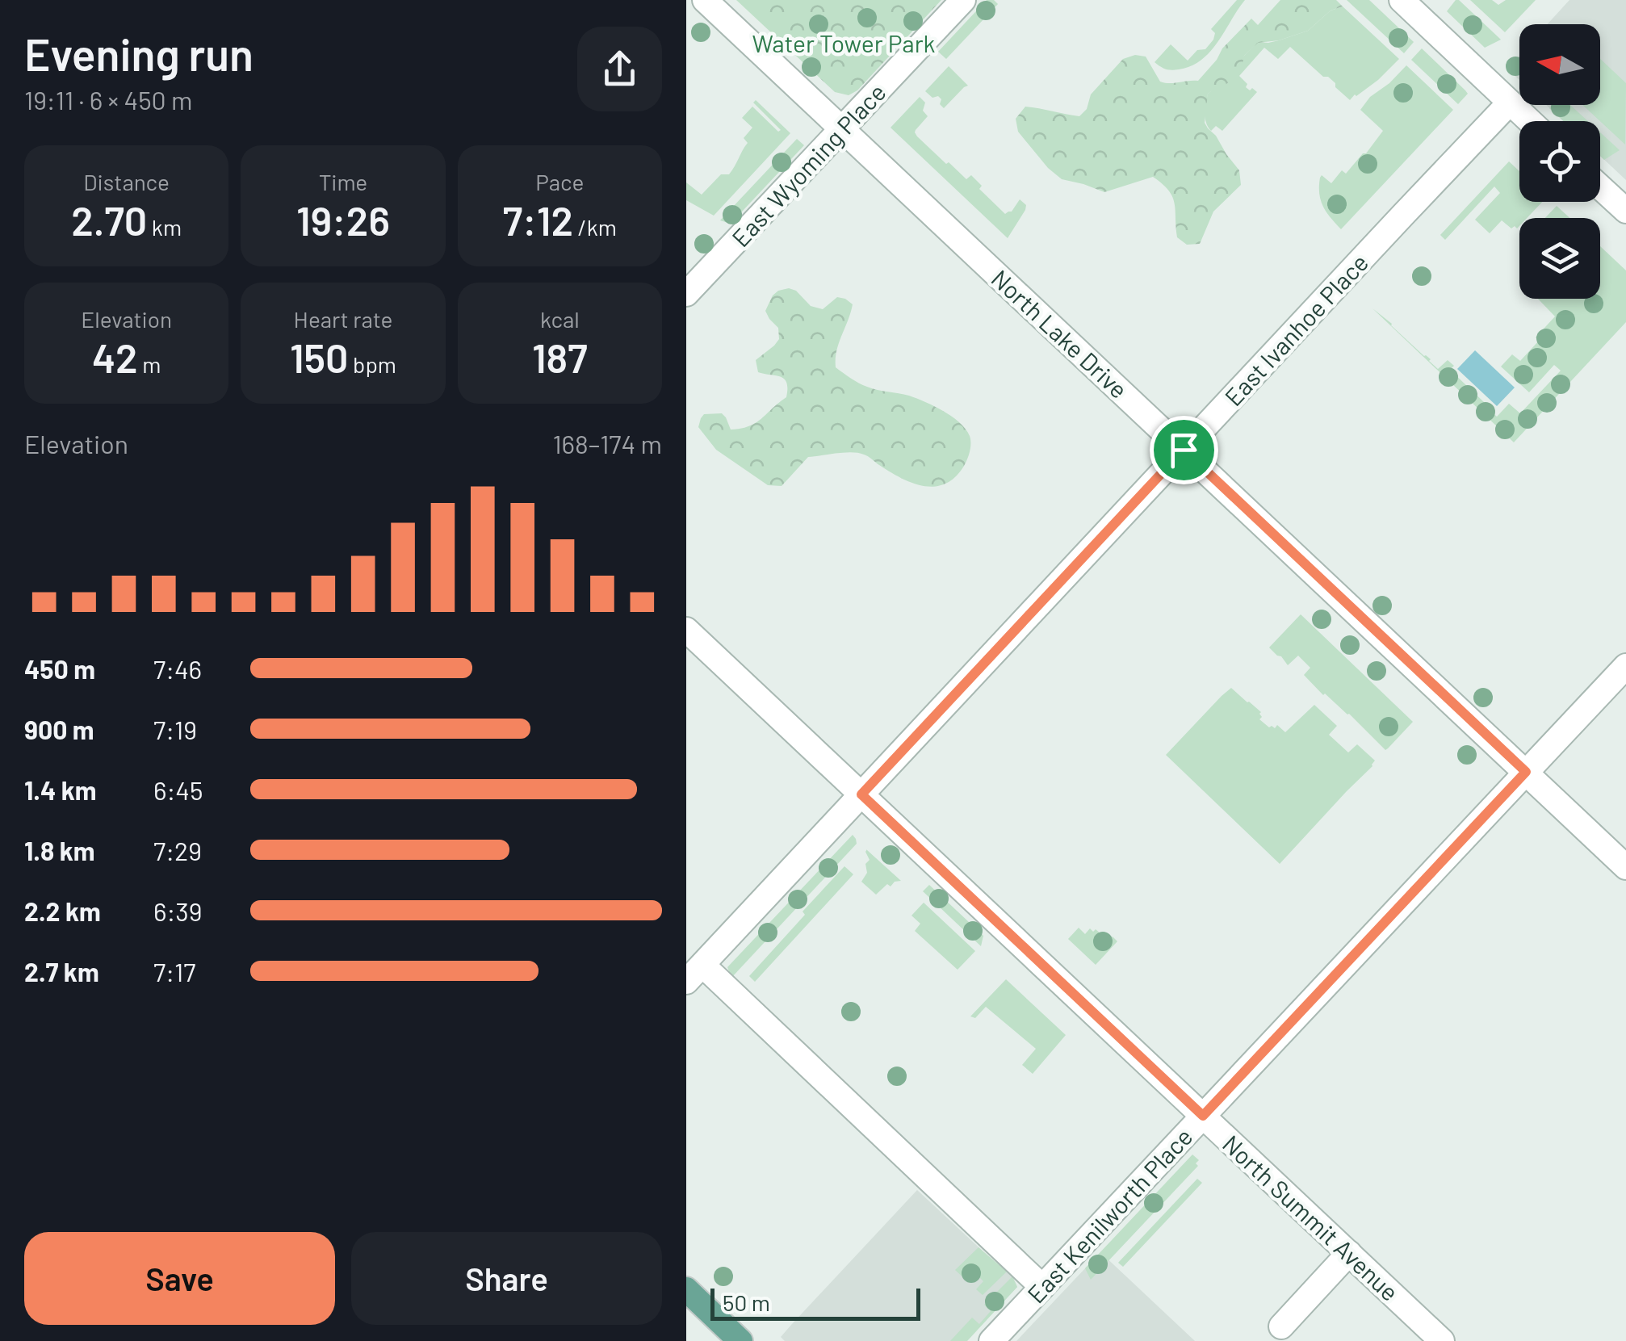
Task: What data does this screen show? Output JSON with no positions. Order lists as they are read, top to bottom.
{
  "streets": {
    "street": [
      "East Wyoming Place",
      "East Ivanhoe Place",
      "North Lake Drive",
      "East Kenilworth Place",
      "North Summit Avenue"
    ]
  },
  "crossings": [
    ["East Wyoming Place", "North Lake Drive"],
    ["East Ivanhoe Place", "North Lake Drive"],
    ["East Ivanhoe Place", "North Summit Avenue"],
    ["North Lake Drive", "East Kenilworth Place"],
    ["East Kenilworth Place", "North Summit Avenue"]
  ],
  "parks": ["Water Tower Park"],
  "scale_bar": "50 m",
  "north": "left",
  "page": {
    "heading": ["Evening run", "19:11 · 6 × 450 m"],
    "stats": [
      ["Distance", "2.70 km"],
      ["Time", "19:26"],
      ["Pace", "7:12 /km"],
      ["Elevation", "42 m"],
      ["Heart rate", "150 bpm"],
      ["kcal", "187"]
    ],
    "chart": ["Elevation", "168–174 m"],
    "list": [
      {
        "name": "450 m",
        "note": "7:46"
      },
      {
        "name": "900 m",
        "note": "7:19"
      },
      {
        "name": "1.4 km",
        "note": "6:45"
      },
      {
        "name": "1.8 km",
        "note": "7:29"
      },
      {
        "name": "2.2 km",
        "note": "6:39"
      },
      {
        "name": "2.7 km",
        "note": "7:17"
      }
    ],
    "buttons": ["Save", "Share"],
    "scale": "50 m"
  }
}
